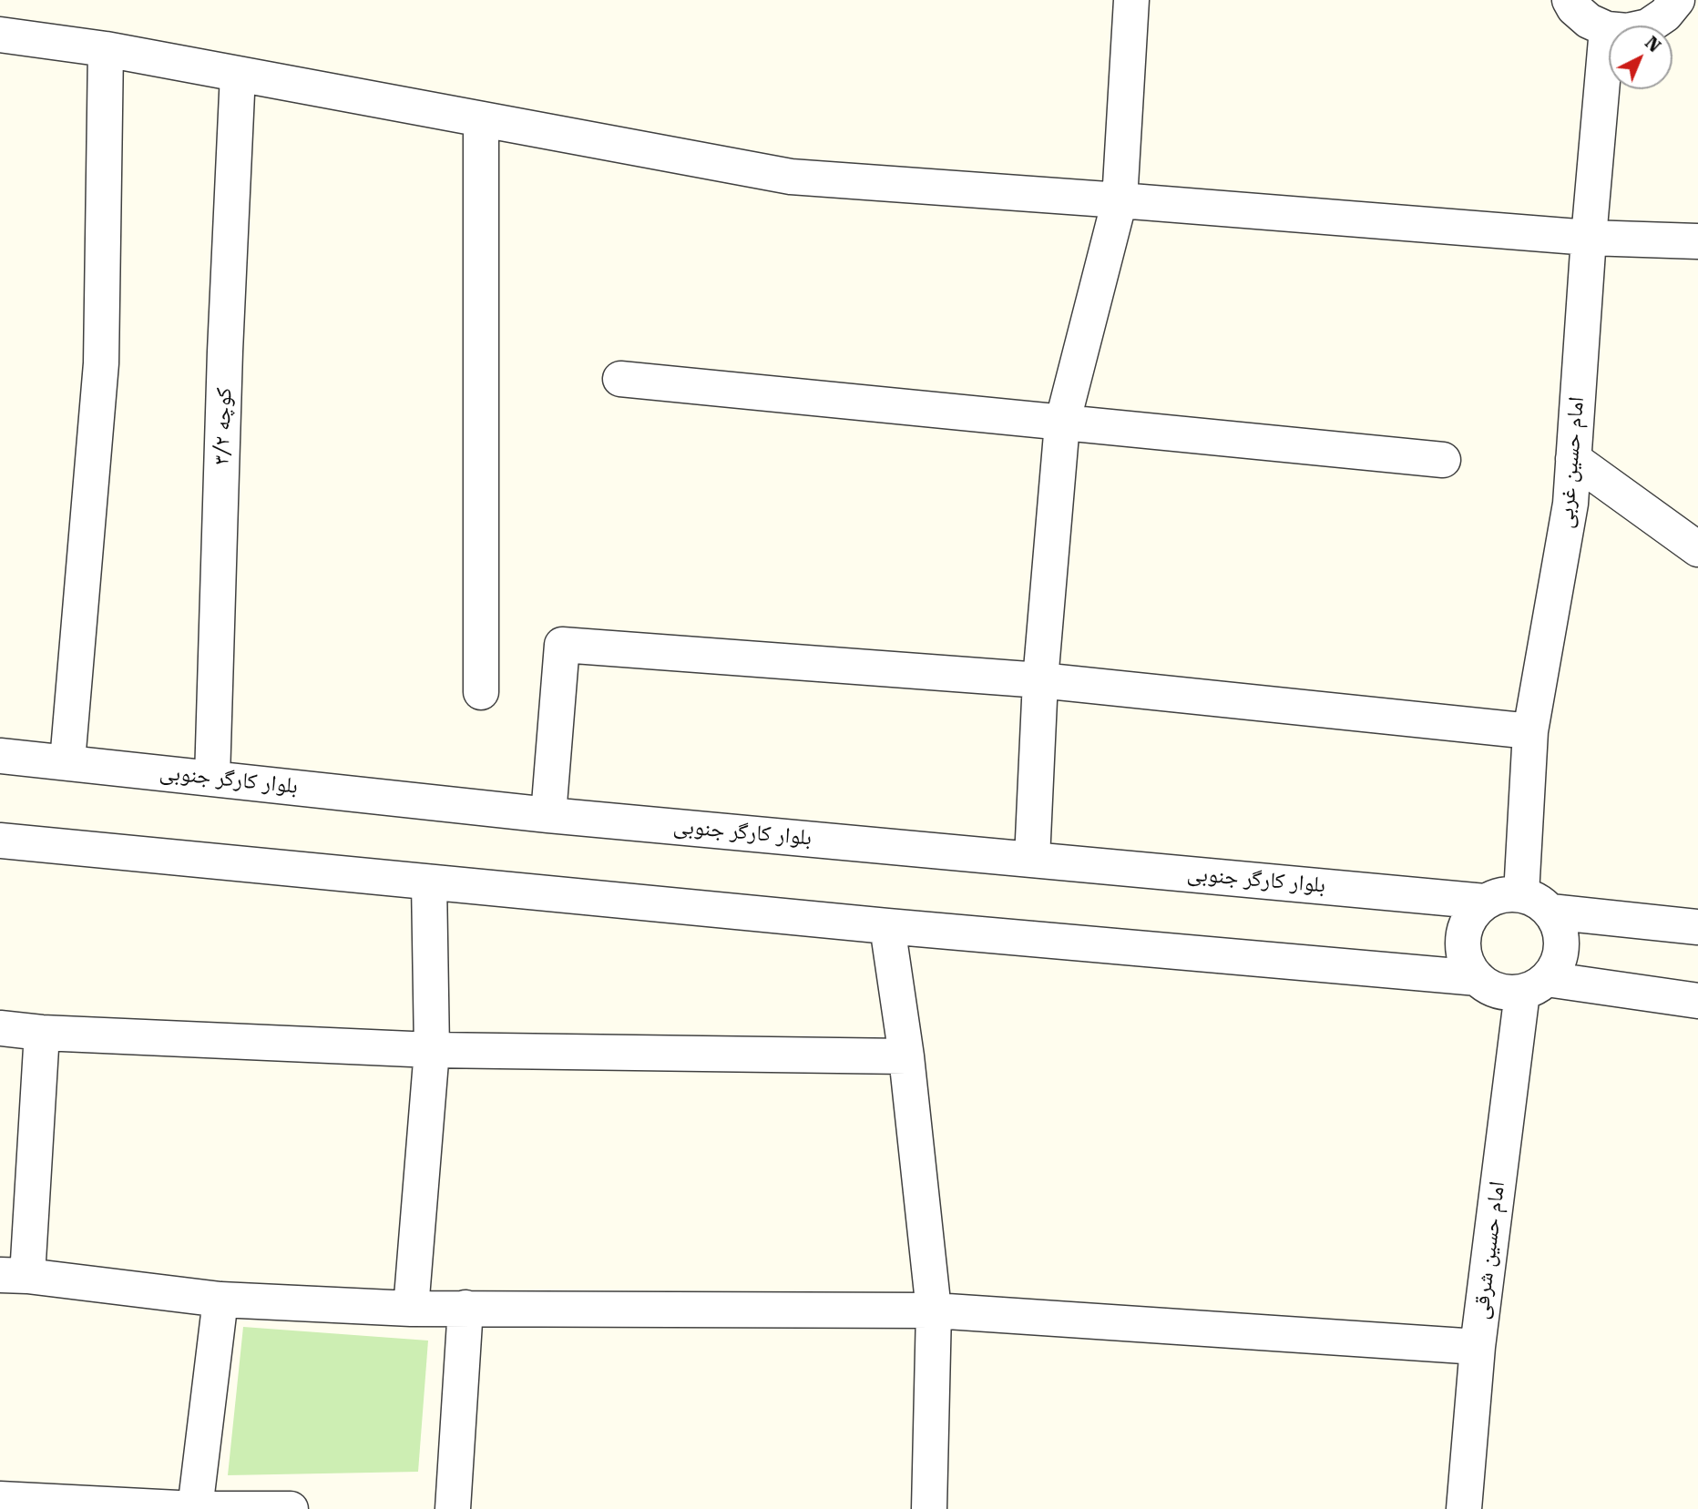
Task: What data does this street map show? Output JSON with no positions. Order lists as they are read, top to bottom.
{
  "streets": {
    "street": [
      "کوچه ۳/۲",
      "امام حسین غربی",
      "بلوار کارگر جنوبی",
      "امام حسین شرقی"
    ]
  },
  "crossings": [
    ["کوچه ۳/۲", "بلوار کارگر جنوبی"],
    ["امام حسین غربی", "بلوار کارگر جنوبی"],
    ["امام حسین غربی", "امام حسین شرقی"],
    ["بلوار کارگر جنوبی", "امام حسین شرقی"]
  ],
  "north": "top right"
}
